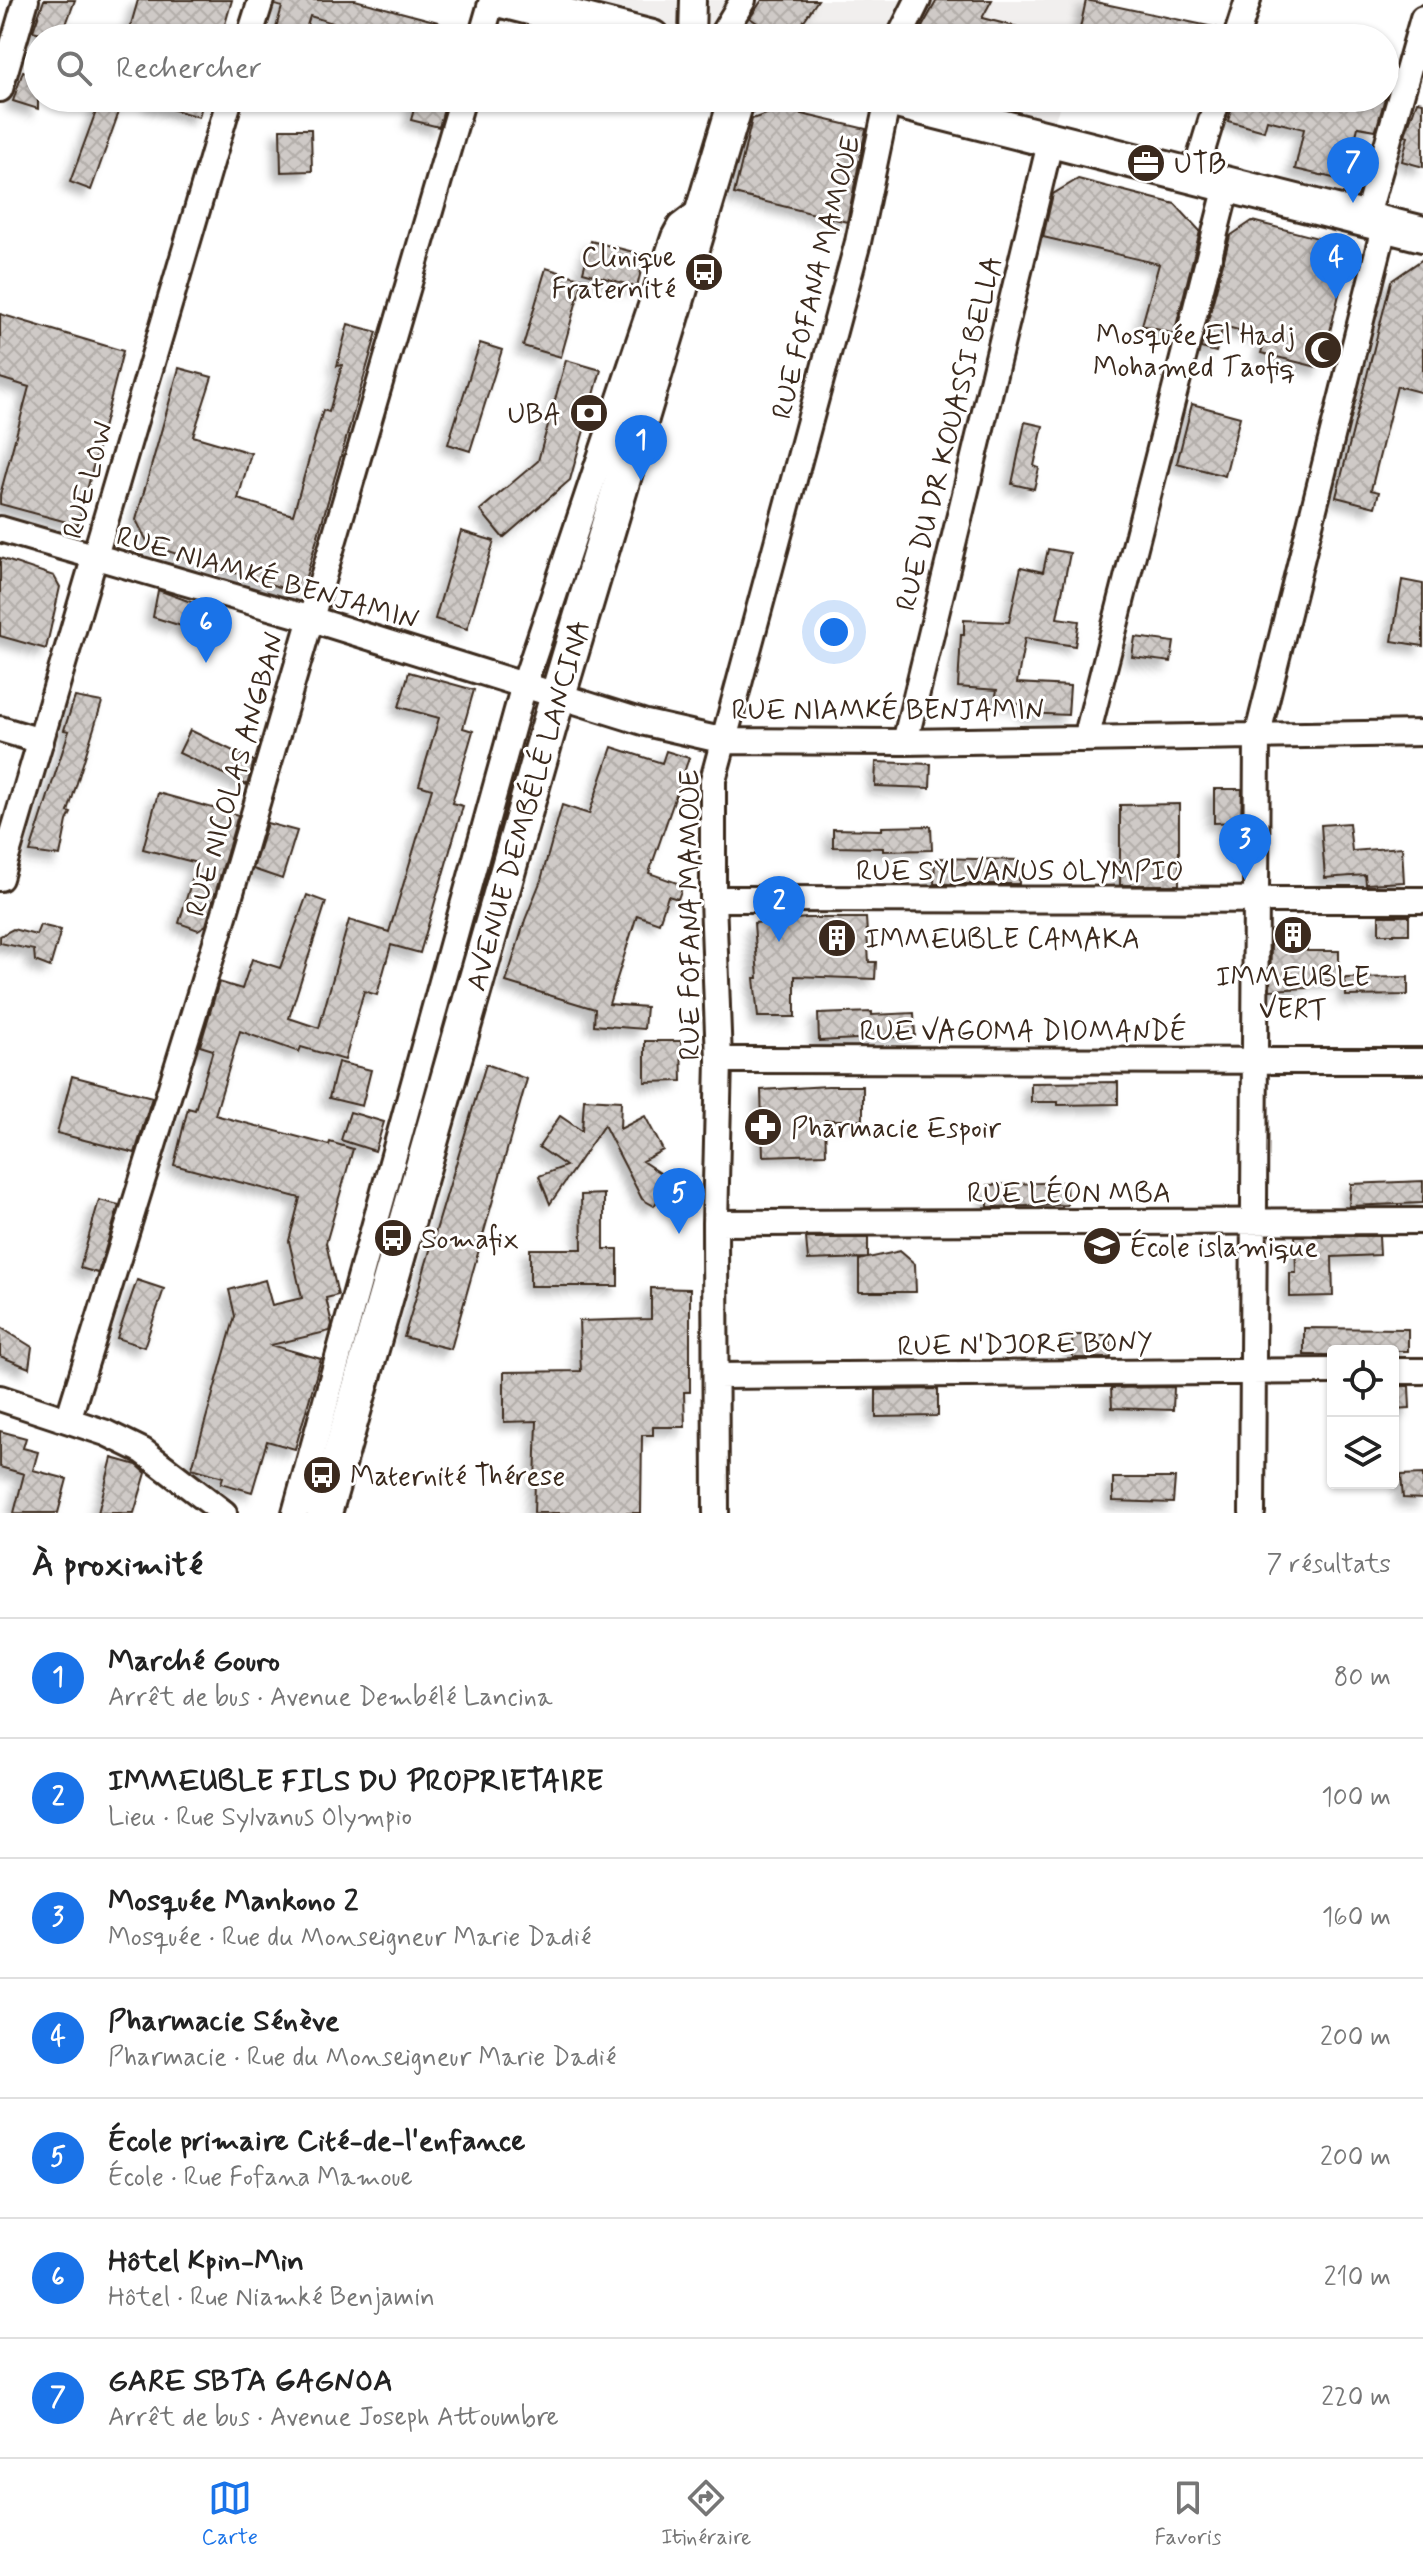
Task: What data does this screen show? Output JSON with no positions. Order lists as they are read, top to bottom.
{
  "streets": {
    "street": [
      "RUE FOFANA MAMOUE",
      "RUE DU DR KOUASSI BELLA",
      "RUE LOW",
      "RUE NIAMKÉ BENJAMIN",
      "RUE NICOLAS ANGBAN",
      "AVENUE DEMBÉLÉ LANCINA",
      "RUE SYLVANUS OLYMPIO",
      "RUE VAGOMA DIOMANDÉ",
      "RUE LÉON MBA",
      "RUE N'DJORE BONY"
    ]
  },
  "crossings": [
    ["RUE FOFANA MAMOUE", "RUE NIAMKÉ BENJAMIN"],
    ["RUE FOFANA MAMOUE", "RUE SYLVANUS OLYMPIO"],
    ["RUE FOFANA MAMOUE", "RUE VAGOMA DIOMANDÉ"],
    ["RUE FOFANA MAMOUE", "RUE LÉON MBA"],
    ["RUE FOFANA MAMOUE", "RUE N'DJORE BONY"],
    ["RUE DU DR KOUASSI BELLA", "RUE NIAMKÉ BENJAMIN"],
    ["RUE LOW", "RUE NIAMKÉ BENJAMIN"],
    ["RUE NIAMKÉ BENJAMIN", "RUE NICOLAS ANGBAN"],
    ["RUE NIAMKÉ BENJAMIN", "AVENUE DEMBÉLÉ LANCINA"]
  ],
  "places": {
    "office": ["UTB"],
    "bus stop": ["Clinique Fraternité", "Somafix", "Maternité Thérese"],
    "mosque": ["Mosquée El Hadj Mohamed Taofiq"],
    "bank": ["UBA"],
    "building": ["IMMEUBLE VERT", "IMMEUBLE CAMAKA"],
    "pharmacy": ["Pharmacie Espoir"],
    "school or university": ["École islamique"]
  },
  "page": {
    "search": "Rechercher",
    "pins": [
      "7",
      "4",
      "1",
      "6",
      "3",
      "2",
      "5"
    ],
    "heading": ["À proximité", "7 résultats"],
    "list": [
      {
        "mark": "1",
        "name": "Marché Gouro",
        "note": "Arrêt de bus · Avenue Dembélé Lancina",
        "value": "80 m"
      },
      {
        "mark": "2",
        "name": "IMMEUBLE FILS DU PROPRIETAIRE",
        "note": "Lieu · Rue Sylvanus Olympio",
        "value": "100 m"
      },
      {
        "mark": "3",
        "name": "Mosquée Mankono 2",
        "note": "Mosquée · Rue du Monseigneur Marie Dadié",
        "value": "160 m"
      },
      {
        "mark": "4",
        "name": "Pharmacie Sénève",
        "note": "Pharmacie · Rue du Monseigneur Marie Dadié",
        "value": "200 m"
      },
      {
        "mark": "5",
        "name": "École primaire Cité-de-l'enfance",
        "note": "École · Rue Fofana Mamoue",
        "value": "200 m"
      },
      {
        "mark": "6",
        "name": "Hôtel Kpin-Min",
        "note": "Hôtel · Rue Niamké Benjamin",
        "value": "210 m"
      },
      {
        "mark": "7",
        "name": "GARE SBTA GAGNOA",
        "note": "Arrêt de bus · Avenue Joseph Attoumbre",
        "value": "220 m"
      }
    ],
    "nav": ["Carte", "Itinéraire", "Favoris"]
  }
}
